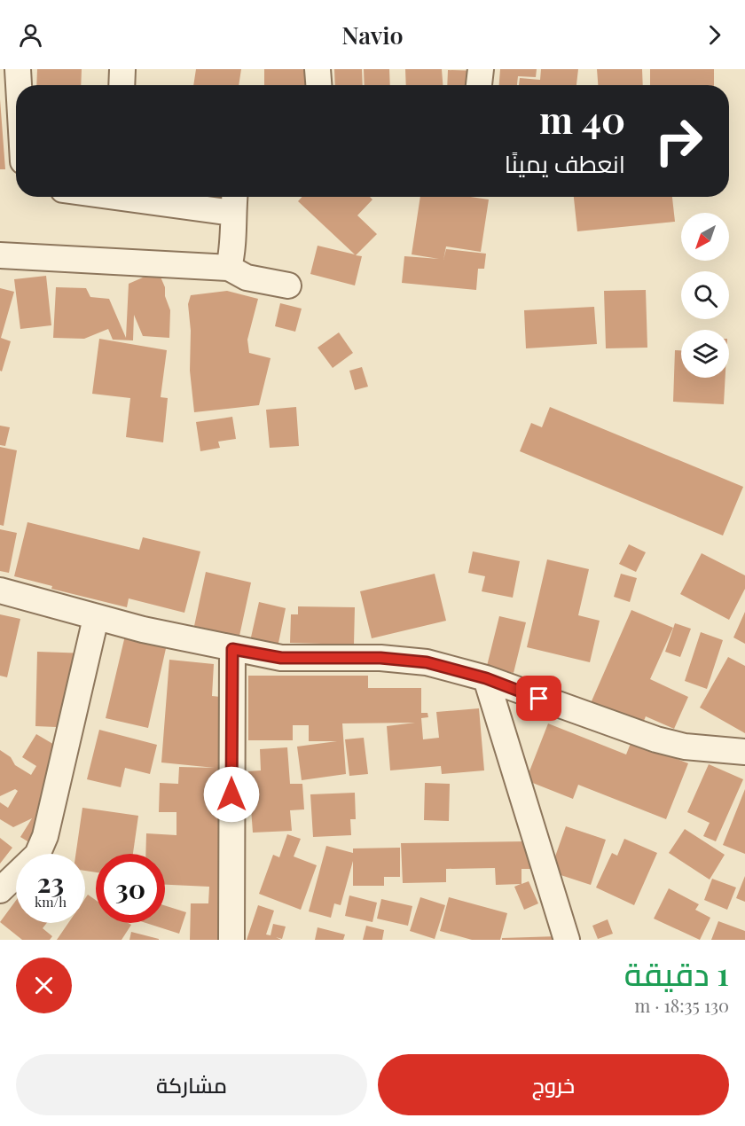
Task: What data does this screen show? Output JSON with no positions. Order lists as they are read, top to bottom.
{
  "north": "bottom left",
  "page": {
    "header": "Navio",
    "turn": ["40 m", "انعطف يمينًا"],
    "speed": "23 km/h",
    "limit": "30",
    "heading": ["1 دقيقة", "130 m · 18:35"],
    "buttons": ["خروج", "مشاركة"]
  }
}
